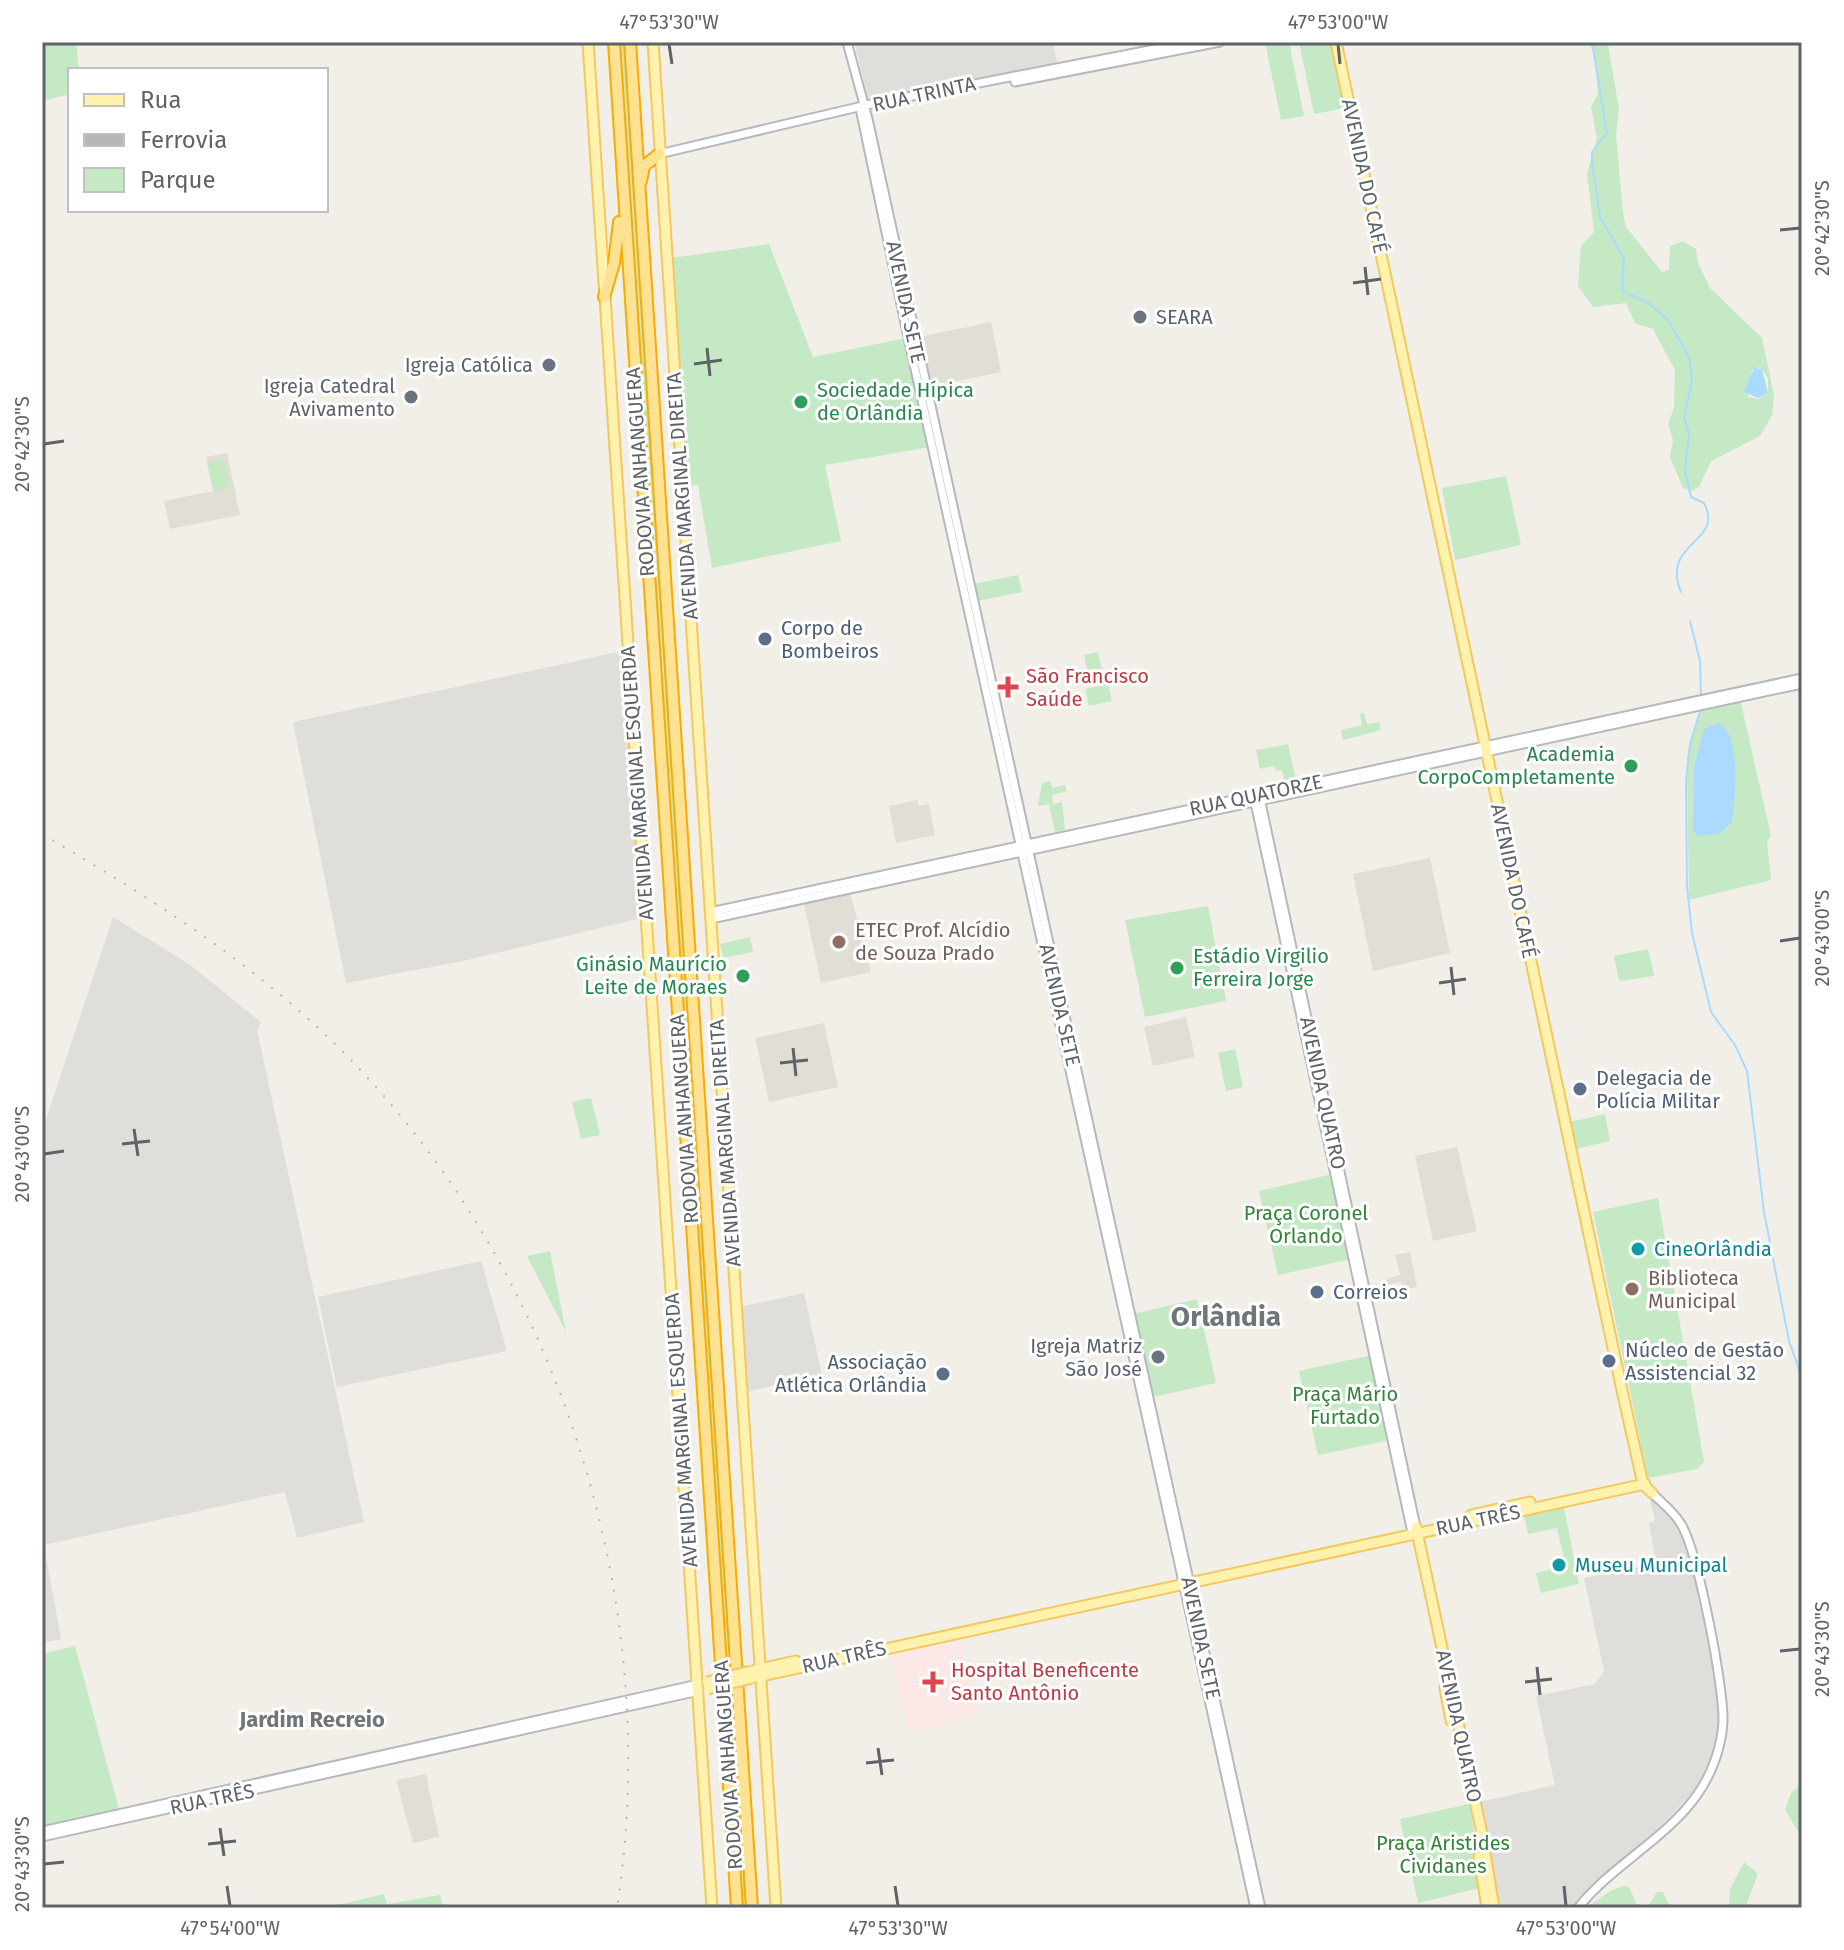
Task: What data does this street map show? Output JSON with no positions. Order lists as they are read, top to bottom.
{
  "streets": {
    "highway": ["RODOVIA ANHANGUERA"],
    "main road": [
      "AVENIDA DO CAFÉ",
      "AVENIDA MARGINAL DIREITA",
      "AVENIDA MARGINAL ESQUERDA",
      "AVENIDA QUATRO",
      "RUA TRÊS"
    ],
    "street": ["RUA TRINTA", "AVENIDA SETE", "RUA QUATORZE"]
  },
  "crossings": [
    ["RUA TRINTA", "AVENIDA SETE"],
    ["RUA TRINTA", "AVENIDA MARGINAL DIREITA"],
    ["AVENIDA DO CAFÉ", "RUA QUATORZE"],
    ["AVENIDA DO CAFÉ", "RUA TRÊS"],
    ["AVENIDA SETE", "RUA QUATORZE"],
    ["AVENIDA SETE", "RUA TRÊS"],
    ["AVENIDA MARGINAL DIREITA", "RUA QUATORZE"],
    ["AVENIDA MARGINAL DIREITA", "RUA TRÊS"],
    ["AVENIDA MARGINAL ESQUERDA", "RUA TRÊS"],
    ["RUA QUATORZE", "AVENIDA QUATRO"],
    ["AVENIDA QUATRO", "RUA TRÊS"]
  ],
  "districts": ["Orlândia", "Jardim Recreio"],
  "parks": ["Praça Coronel Orlando", "Praça Mário Furtado", "Praça Aristides Cividanes"],
  "places": {
    "other": [
      "SEARA",
      "Igreja Católica",
      "Igreja Catedral Avivamento",
      "Sociedade Hípica de Orlândia",
      "Corpo de Bombeiros",
      "Academia CorpoCompletamente",
      "ETEC Prof. Alcídio de Souza Prado",
      "Estádio Virgilio Ferreira Jorge",
      "Ginásio Maurício Leite de Moraes",
      "Delegacia de Polícia Militar",
      "CineOrlândia",
      "Biblioteca Municipal",
      "Correios",
      "Igreja Matriz São José",
      "Núcleo de Gestão Assistencial 32",
      "Associação Atlética Orlândia",
      "Museu Municipal"
    ],
    "health": ["São Francisco Saúde", "Hospital Beneficente Santo Antônio"]
  },
  "legend": ["Rua", "Ferrovia", "Parque"],
  "coordinates": [
    "47°53'30\"W",
    "47°53'00\"W",
    "20°42'30\"S",
    "20°43'00\"S",
    "20°43'30\"S",
    "47°54'00\"W"
  ]
}
